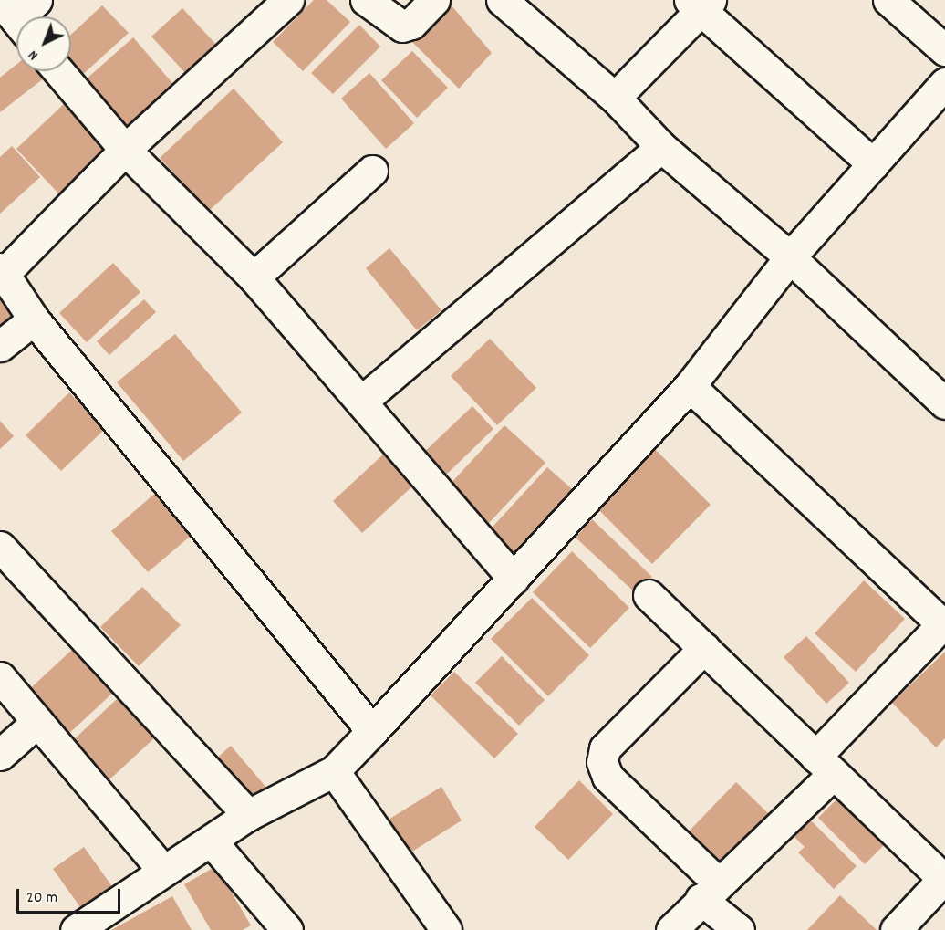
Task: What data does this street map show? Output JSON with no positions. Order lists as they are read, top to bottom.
{
  "scale_bar": "20 m",
  "north": "bottom left"
}
